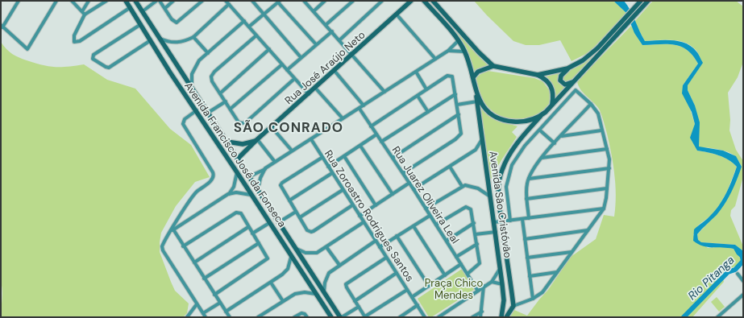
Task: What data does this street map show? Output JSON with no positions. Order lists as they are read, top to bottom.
{
  "streets": {
    "main road": ["Rua José Araújo Neto", "Avenida Francisco José da Fonseca", "Avenida São Cristóvão"],
    "street": ["Rua Juarez Oliveira Leal", "Rua Zoroastro Rodrigues Santos"]
  },
  "crossings": [
    ["Rua José Araújo Neto", "Avenida Francisco José da Fonseca"]
  ],
  "districts": ["SÃO CONRADO"],
  "water": ["Rio Pitanga"],
  "parks": ["Praça Chico Mendes"]
}
